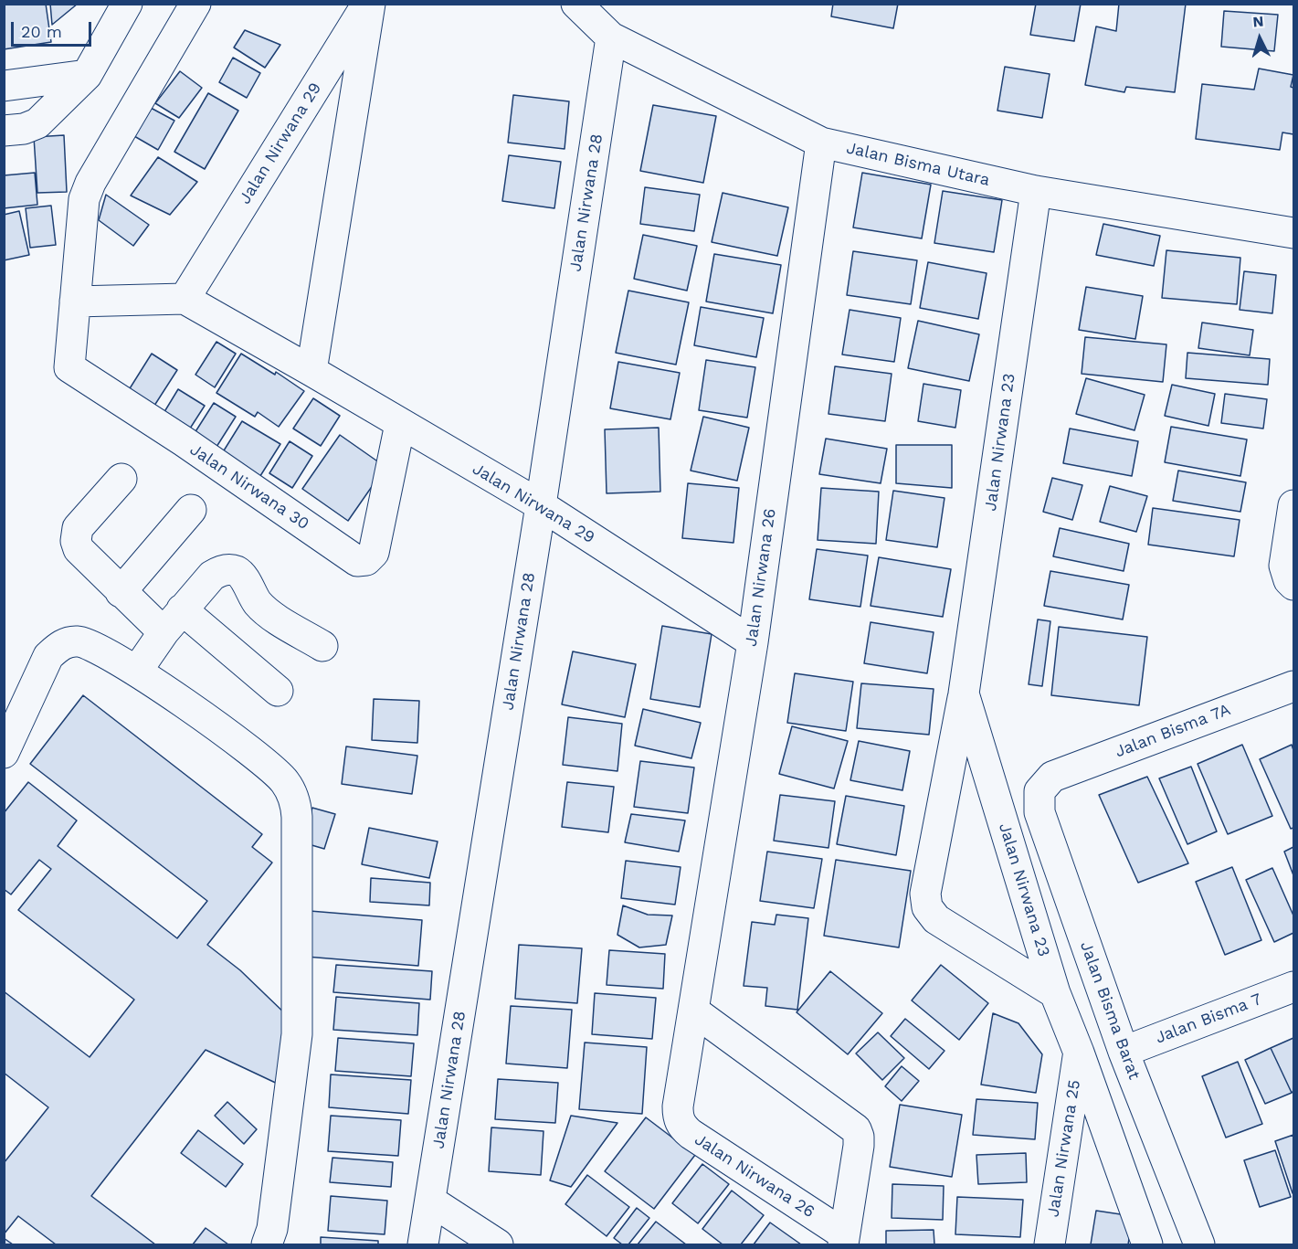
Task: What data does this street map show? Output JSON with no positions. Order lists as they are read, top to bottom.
{
  "streets": {
    "street": [
      "Jalan Nirwana 29",
      "Jalan Bisma Utara",
      "Jalan Nirwana 28",
      "Jalan Nirwana 23",
      "Jalan Nirwana 30",
      "Jalan Nirwana 26",
      "Jalan Bisma 7A",
      "Jalan Bisma Barat",
      "Jalan Bisma 7",
      "Jalan Nirwana 25"
    ]
  },
  "crossings": [
    ["Jalan Nirwana 29", "Jalan Nirwana 28"],
    ["Jalan Nirwana 29", "Jalan Nirwana 30"],
    ["Jalan Nirwana 29", "Jalan Nirwana 26"],
    ["Jalan Bisma Utara", "Jalan Nirwana 28"],
    ["Jalan Bisma Utara", "Jalan Nirwana 23"],
    ["Jalan Bisma Utara", "Jalan Nirwana 26"],
    ["Jalan Nirwana 23", "Jalan Nirwana 25"],
    ["Jalan Bisma 7A", "Jalan Bisma Barat"],
    ["Jalan Bisma Barat", "Jalan Bisma 7"]
  ],
  "scale_bar": "20 m",
  "north": "top"
}
